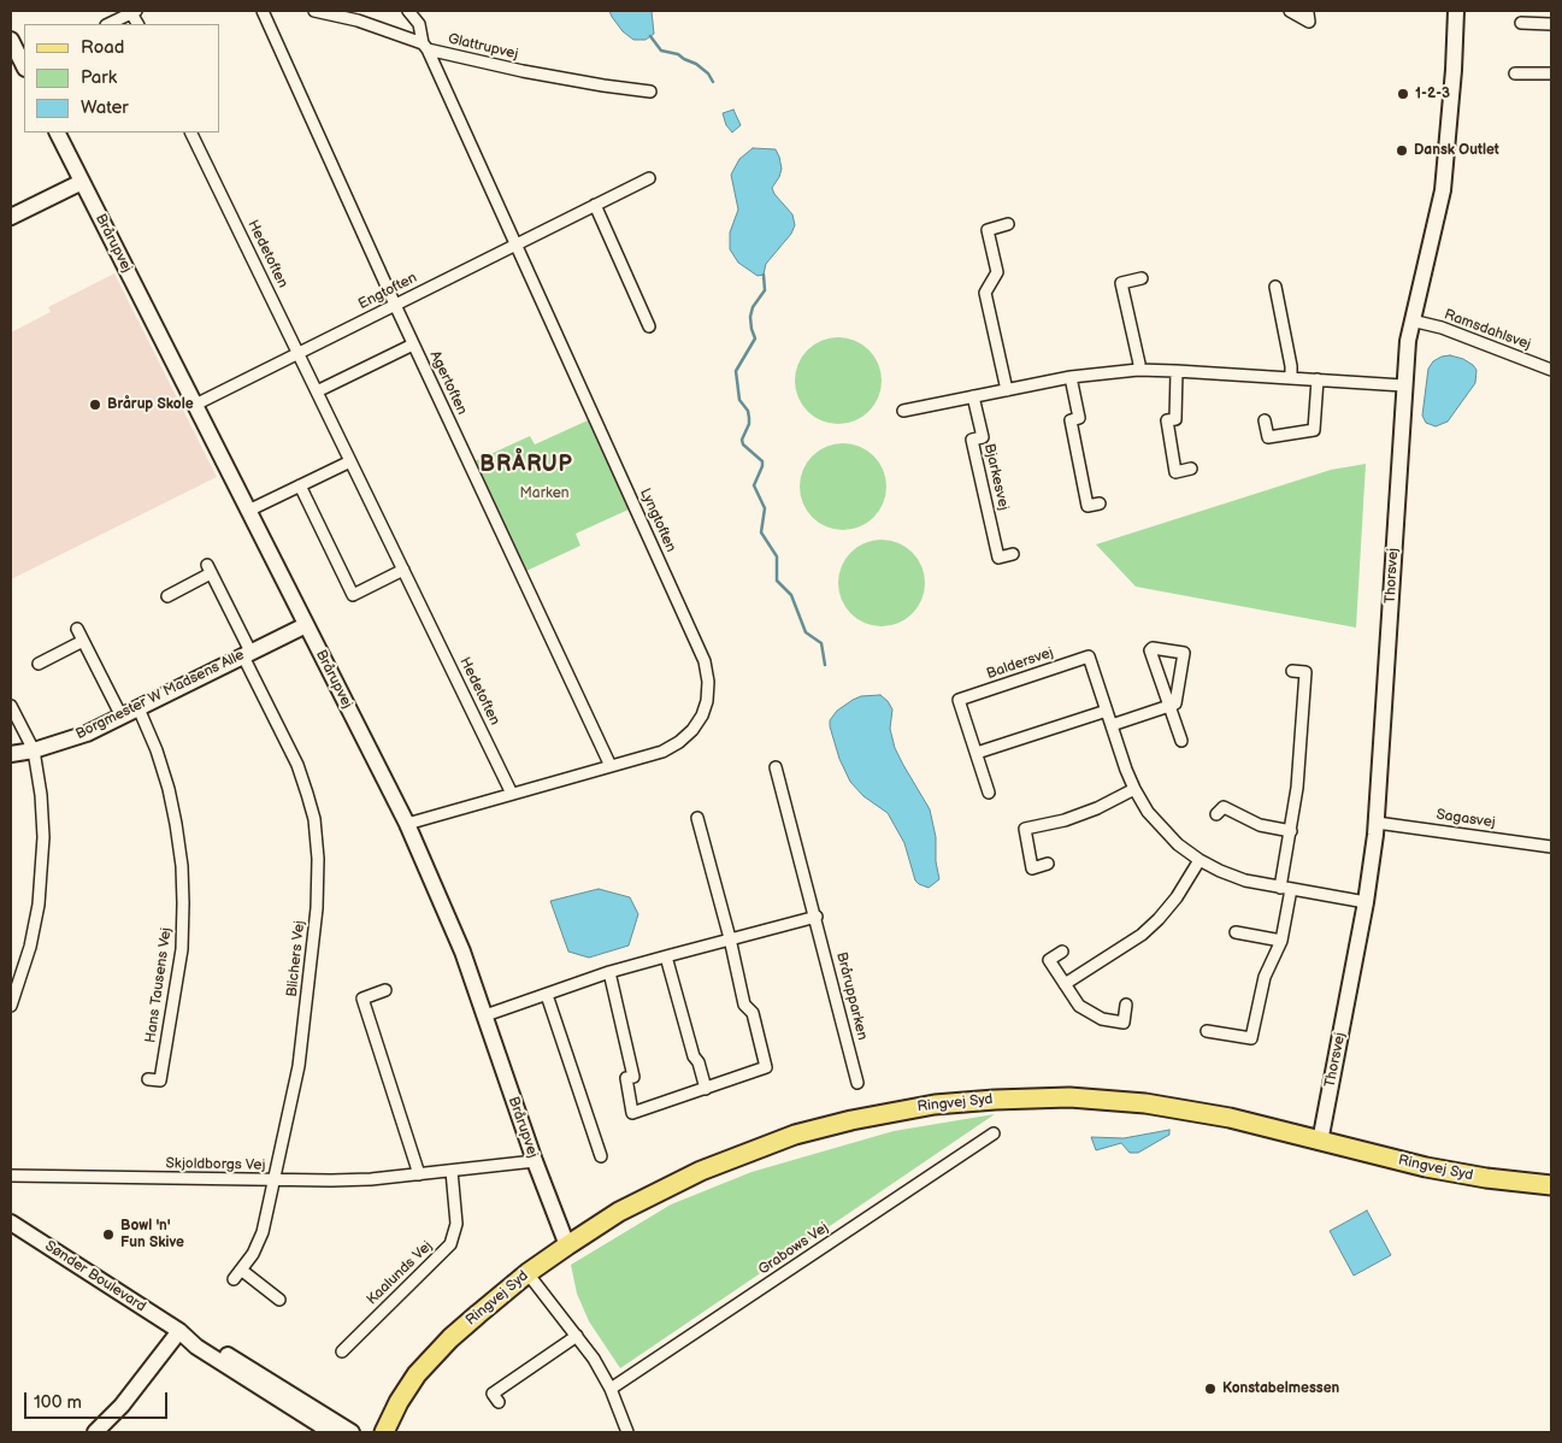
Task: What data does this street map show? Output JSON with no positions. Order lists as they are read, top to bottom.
{
  "streets": {
    "main road": ["Ringvej Syd"],
    "street": [
      "Glattrupvej",
      "Brårupvej",
      "Hedetoften",
      "Engtoften",
      "Ramsdahlsvej",
      "Agertoften",
      "Bjarkesvej",
      "Lyngtoften",
      "Thorsvej",
      "Baldersvej",
      "Borgmester W Madsens Alle",
      "Sagasvej",
      "Blichers Vej",
      "Hans Tausens Vej",
      "Brårupparken",
      "Skjoldborgs Vej",
      "Grabows Vej",
      "Kaalunds Vej",
      "Sønder Boulevard"
    ]
  },
  "crossings": [
    ["Glattrupvej", "Lyngtoften"],
    ["Brårupvej", "Engtoften"],
    ["Brårupvej", "Lyngtoften"],
    ["Brårupvej", "Borgmester W Madsens Alle"],
    ["Brårupvej", "Ringvej Syd"],
    ["Brårupvej", "Skjoldborgs Vej"],
    ["Hedetoften", "Engtoften"],
    ["Hedetoften", "Lyngtoften"],
    ["Engtoften", "Agertoften"],
    ["Engtoften", "Lyngtoften"],
    ["Ramsdahlsvej", "Thorsvej"],
    ["Agertoften", "Lyngtoften"],
    ["Thorsvej", "Baldersvej"],
    ["Thorsvej", "Sagasvej"],
    ["Thorsvej", "Ringvej Syd"],
    ["Borgmester W Madsens Alle", "Blichers Vej"],
    ["Borgmester W Madsens Alle", "Hans Tausens Vej"],
    ["Blichers Vej", "Skjoldborgs Vej"],
    ["Skjoldborgs Vej", "Kaalunds Vej"]
  ],
  "districts": ["BRÅRUP"],
  "parks": ["Marken"],
  "places": [
    "1-2-3",
    "Dansk Outlet",
    "Brårup Skole",
    "Bowl 'n' Fun Skive",
    "Konstabelmessen"
  ],
  "legend": ["Road", "Park", "Water"],
  "scale_bar": "100 m"
}
